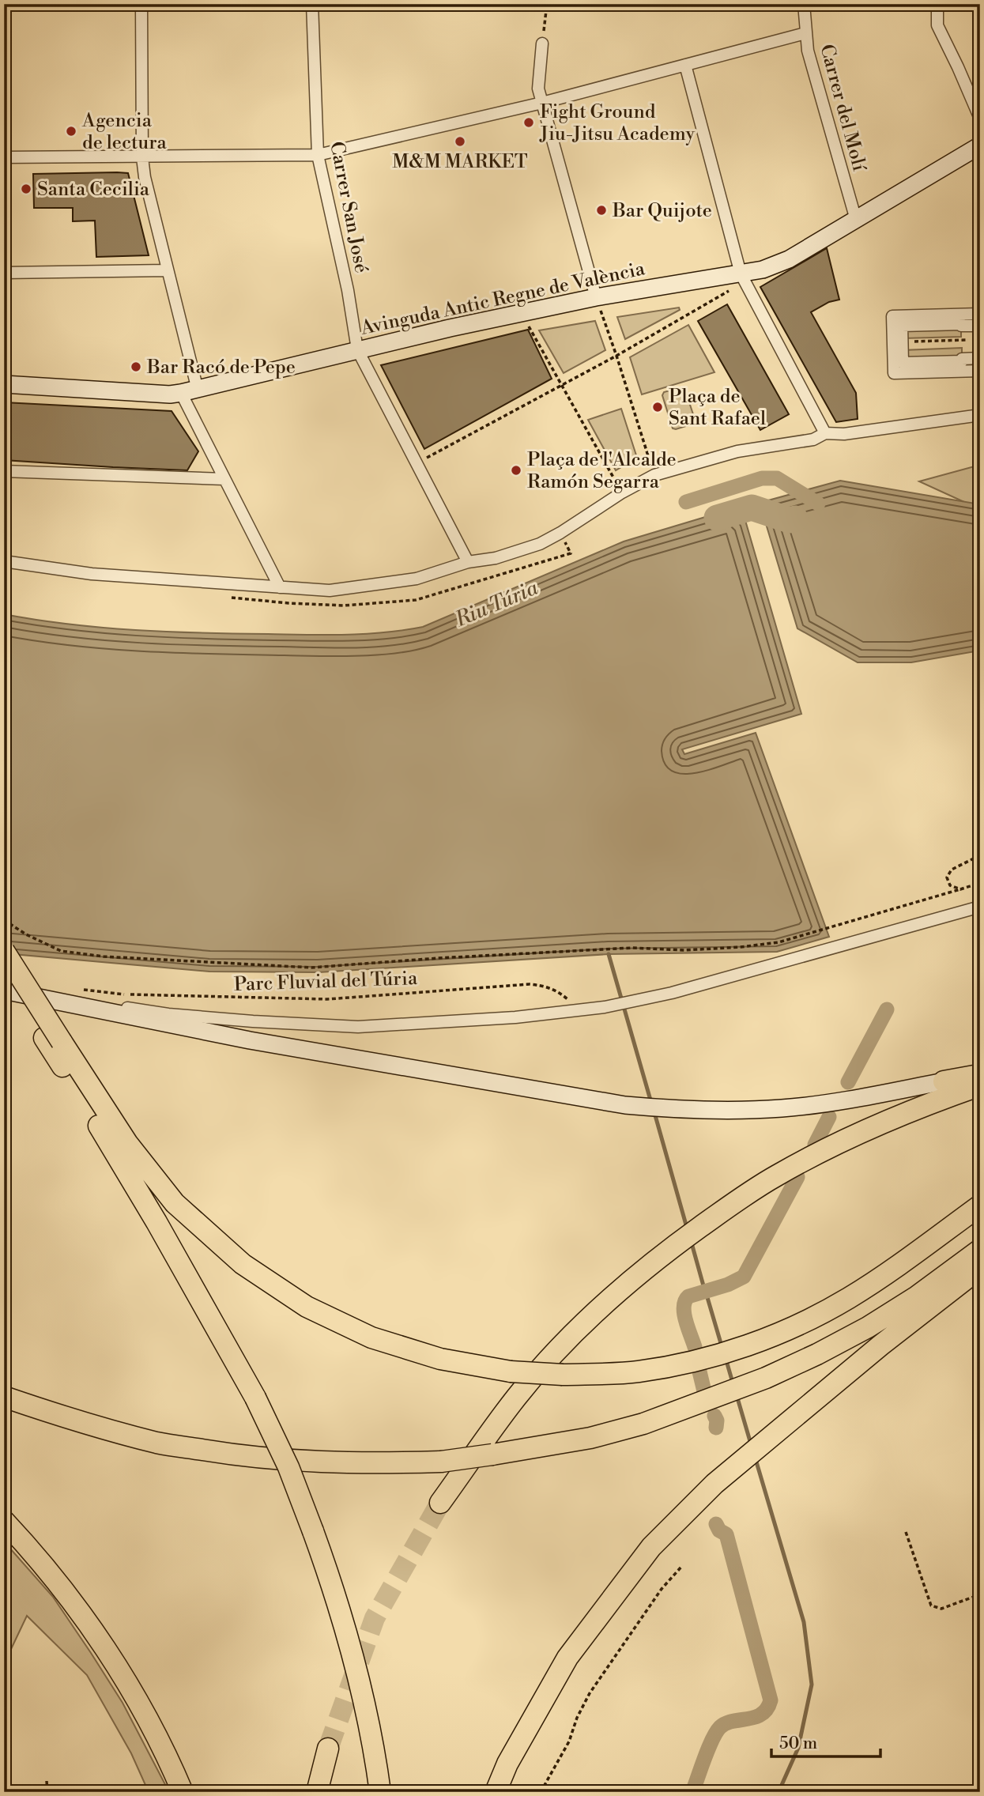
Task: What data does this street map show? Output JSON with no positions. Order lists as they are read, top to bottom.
{
  "streets": {
    "street": ["Carrer del Molí", "Carrer San José", "Avinguda Antic Regne de València"],
    "path": ["Parc Fluvial del Túria"]
  },
  "crossings": [
    ["Carrer del Molí", "Avinguda Antic Regne de València"],
    ["Carrer San José", "Avinguda Antic Regne de València"]
  ],
  "water": ["Riu Túria"],
  "places": [
    "Fight Ground Jiu-Jitsu Academy",
    "Agencia de lectura",
    "M&M MARKET",
    "Santa Cecilia",
    "Bar Quijote",
    "Bar Racó de Pepe",
    "Plaça de Sant Rafael",
    "Plaça de l'Alcalde Ramón Segarra"
  ],
  "scale_bar": "50 m"
}
